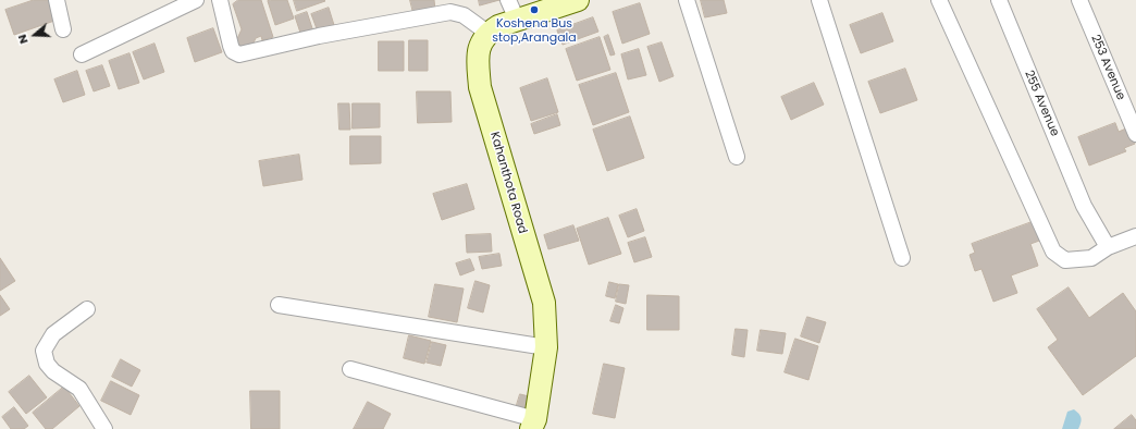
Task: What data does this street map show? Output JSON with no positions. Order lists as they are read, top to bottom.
{
  "streets": {
    "main road": ["Kahanthota Road"],
    "street": ["253 Avenue", "255 Avenue"]
  },
  "places": ["Koshena Bus stop,Arangala"],
  "north": "left"
}
